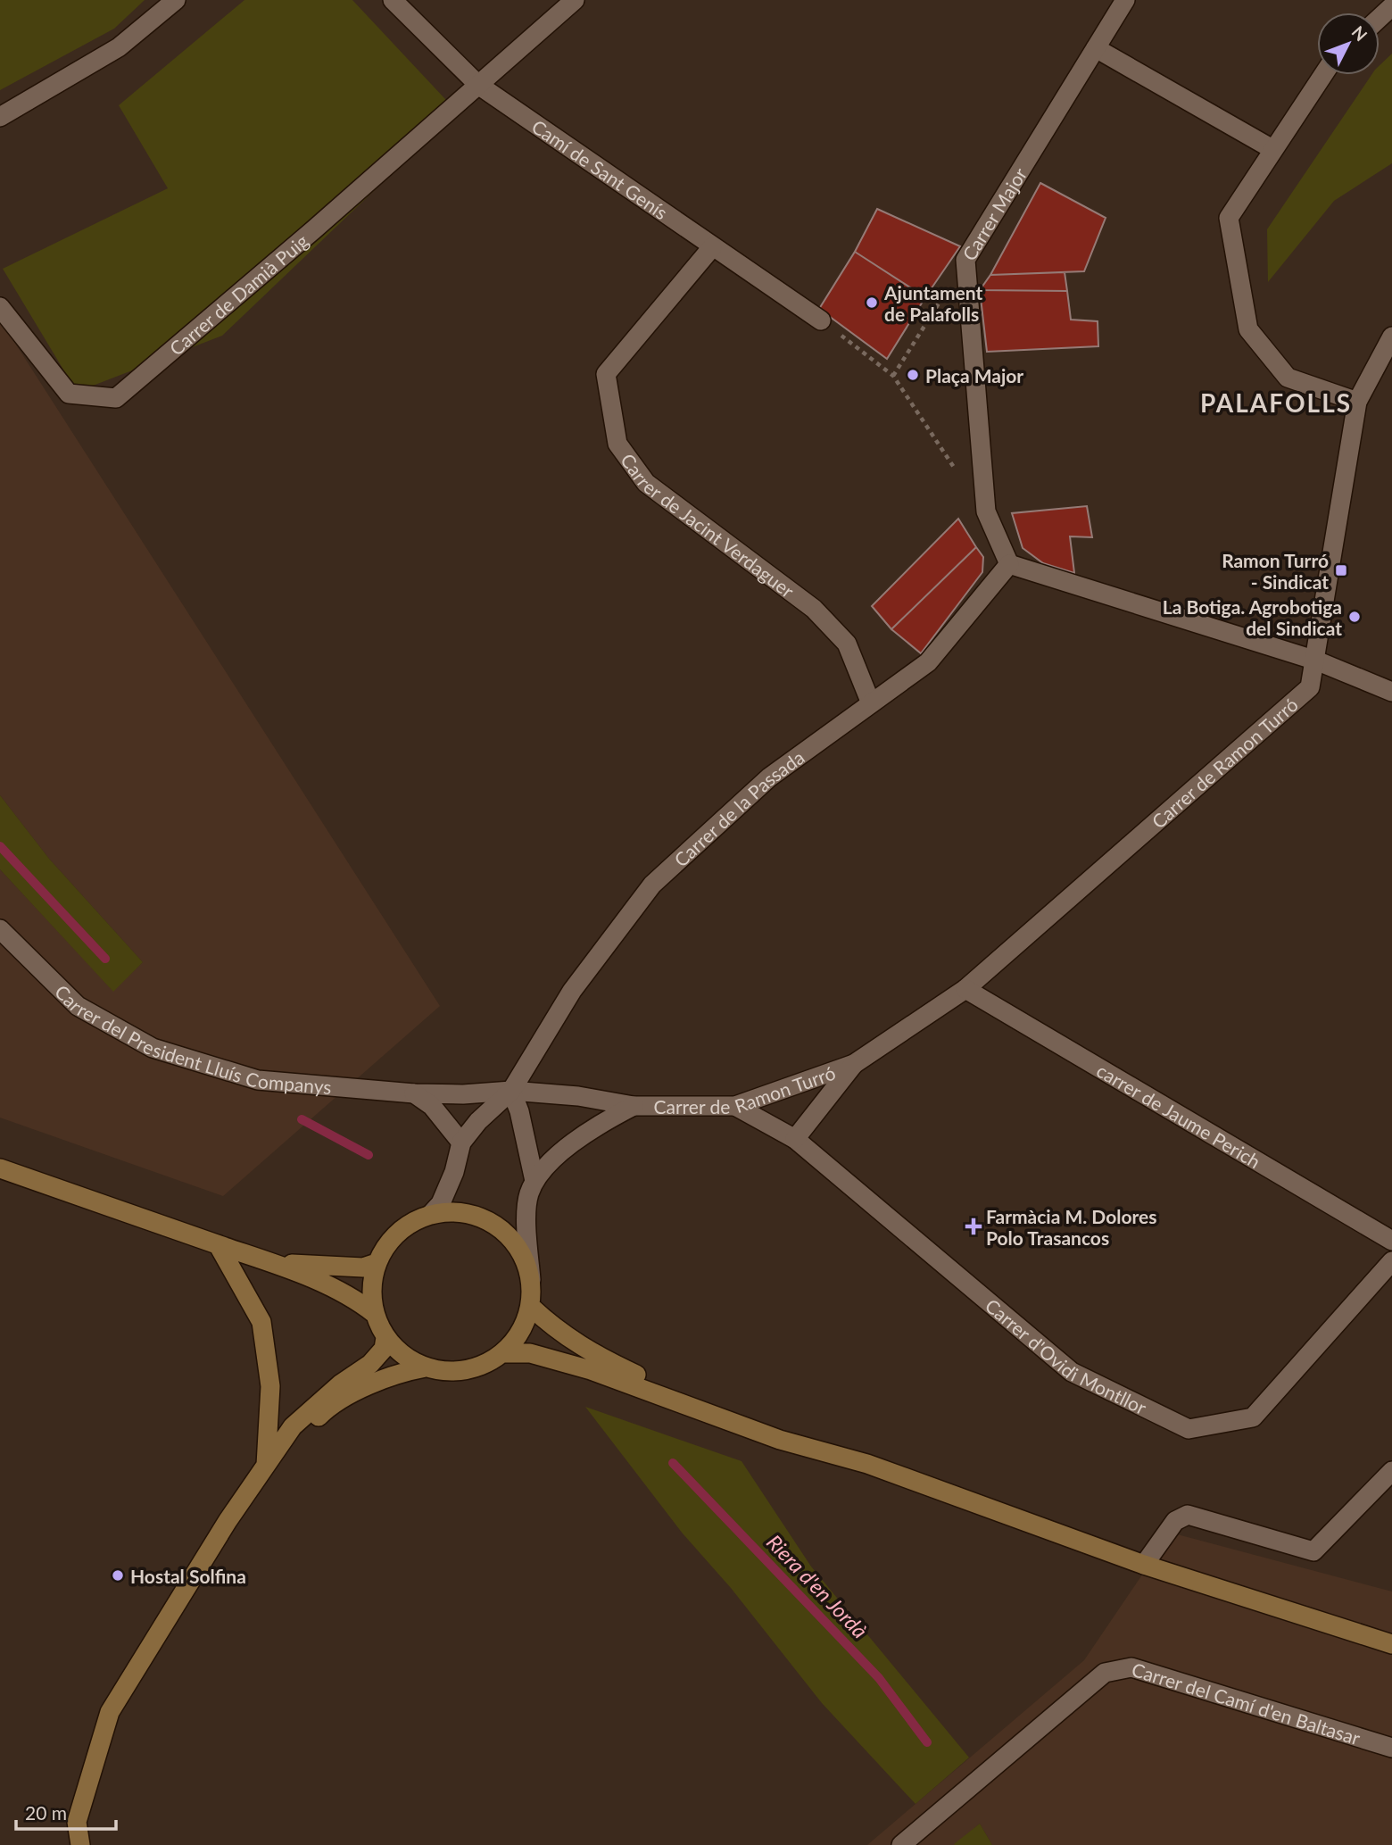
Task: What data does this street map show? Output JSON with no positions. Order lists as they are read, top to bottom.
{
  "streets": {
    "street": [
      "Camí de Sant Genís",
      "Carrer Major",
      "Carrer de Damià Puig",
      "Carrer de Jacint Verdaguer",
      "Carrer de Ramon Turró",
      "Carrer de la Passada",
      "Carrer del President Lluís Companys",
      "carrer de Jaume Perich",
      "Carrer d'Ovidi Montllor",
      "Carrer del Camí d'en Baltasar"
    ]
  },
  "crossings": [
    ["Camí de Sant Genís", "Carrer de Damià Puig"],
    ["Camí de Sant Genís", "Carrer de Jacint Verdaguer"],
    ["Carrer Major", "Carrer de la Passada"],
    ["Carrer de Jacint Verdaguer", "Carrer de la Passada"],
    ["Carrer de Ramon Turró", "Carrer de la Passada"],
    ["Carrer de Ramon Turró", "Carrer del President Lluís Companys"],
    ["Carrer de Ramon Turró", "carrer de Jaume Perich"],
    ["Carrer de Ramon Turró", "Carrer d'Ovidi Montllor"],
    ["Carrer de la Passada", "Carrer del President Lluís Companys"]
  ],
  "districts": ["PALAFOLLS"],
  "water": ["Riera d'en Jordà"],
  "places": {
    "other": [
      "Ajuntament de Palafolls",
      "Plaça Major",
      "La Botiga. Agrobotiga del Sindicat",
      "Hostal Solfina"
    ],
    "transit": ["Ramon Turró - Sindicat"],
    "health": ["Farmàcia M. Dolores Polo Trasancos"]
  },
  "scale_bar": "20 m",
  "north": "top right"
}
